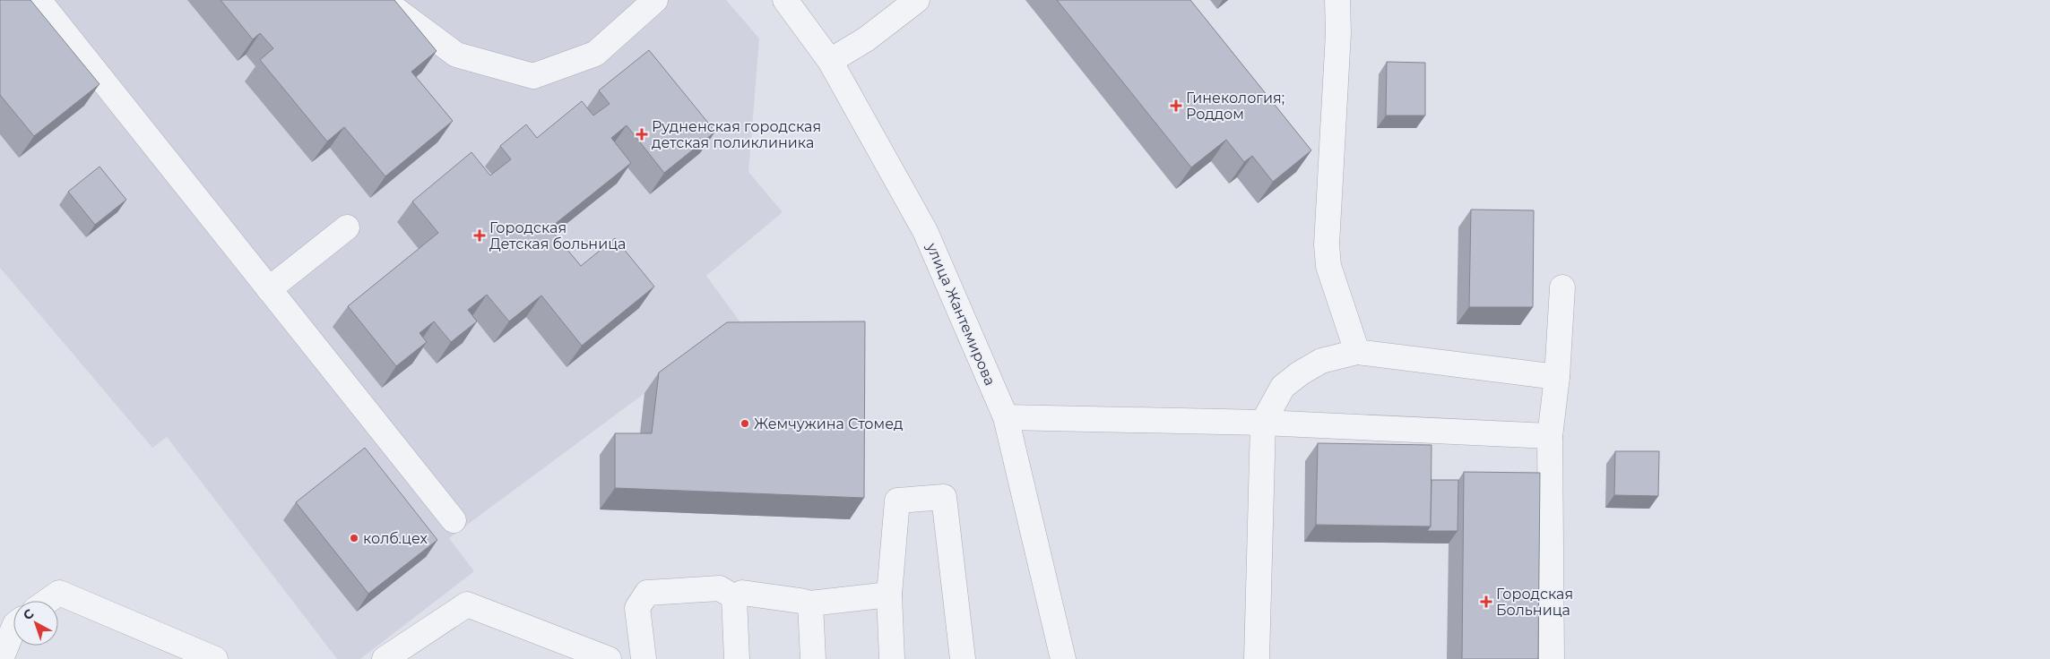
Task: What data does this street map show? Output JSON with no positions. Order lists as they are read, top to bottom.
{
  "streets": {
    "street": ["улица Жантемирова"]
  },
  "places": {
    "health": [
      "Гинекология; Роддом",
      "Рудненская городская детская поликлиника",
      "Городская Детская больница",
      "Городская Больница"
    ],
    "other": ["Жемчужина Стомед", "колб.цех"]
  },
  "north": "top left"
}
